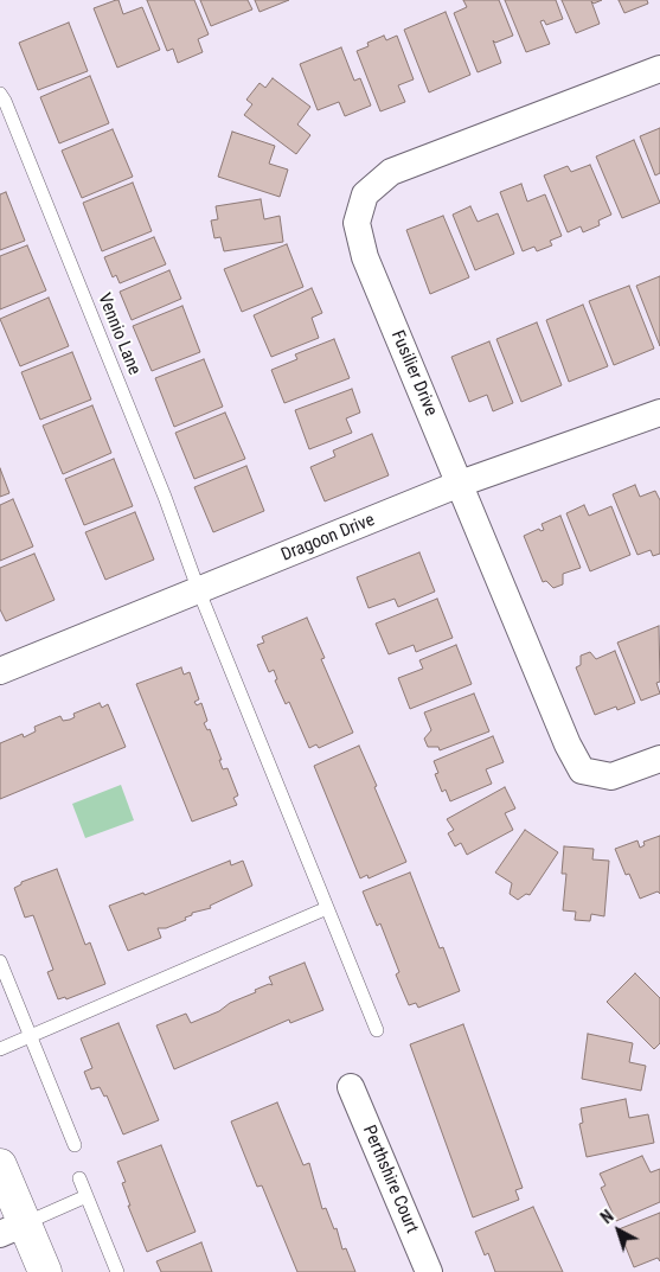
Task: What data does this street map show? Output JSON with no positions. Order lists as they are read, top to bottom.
{
  "streets": {
    "street": ["Fusilier Drive", "Dragoon Drive", "Perthshire Court"],
    "lane": ["Vennio Lane"]
  },
  "crossings": [
    ["Vennio Lane", "Dragoon Drive"],
    ["Fusilier Drive", "Dragoon Drive"]
  ],
  "north": "top left"
}
